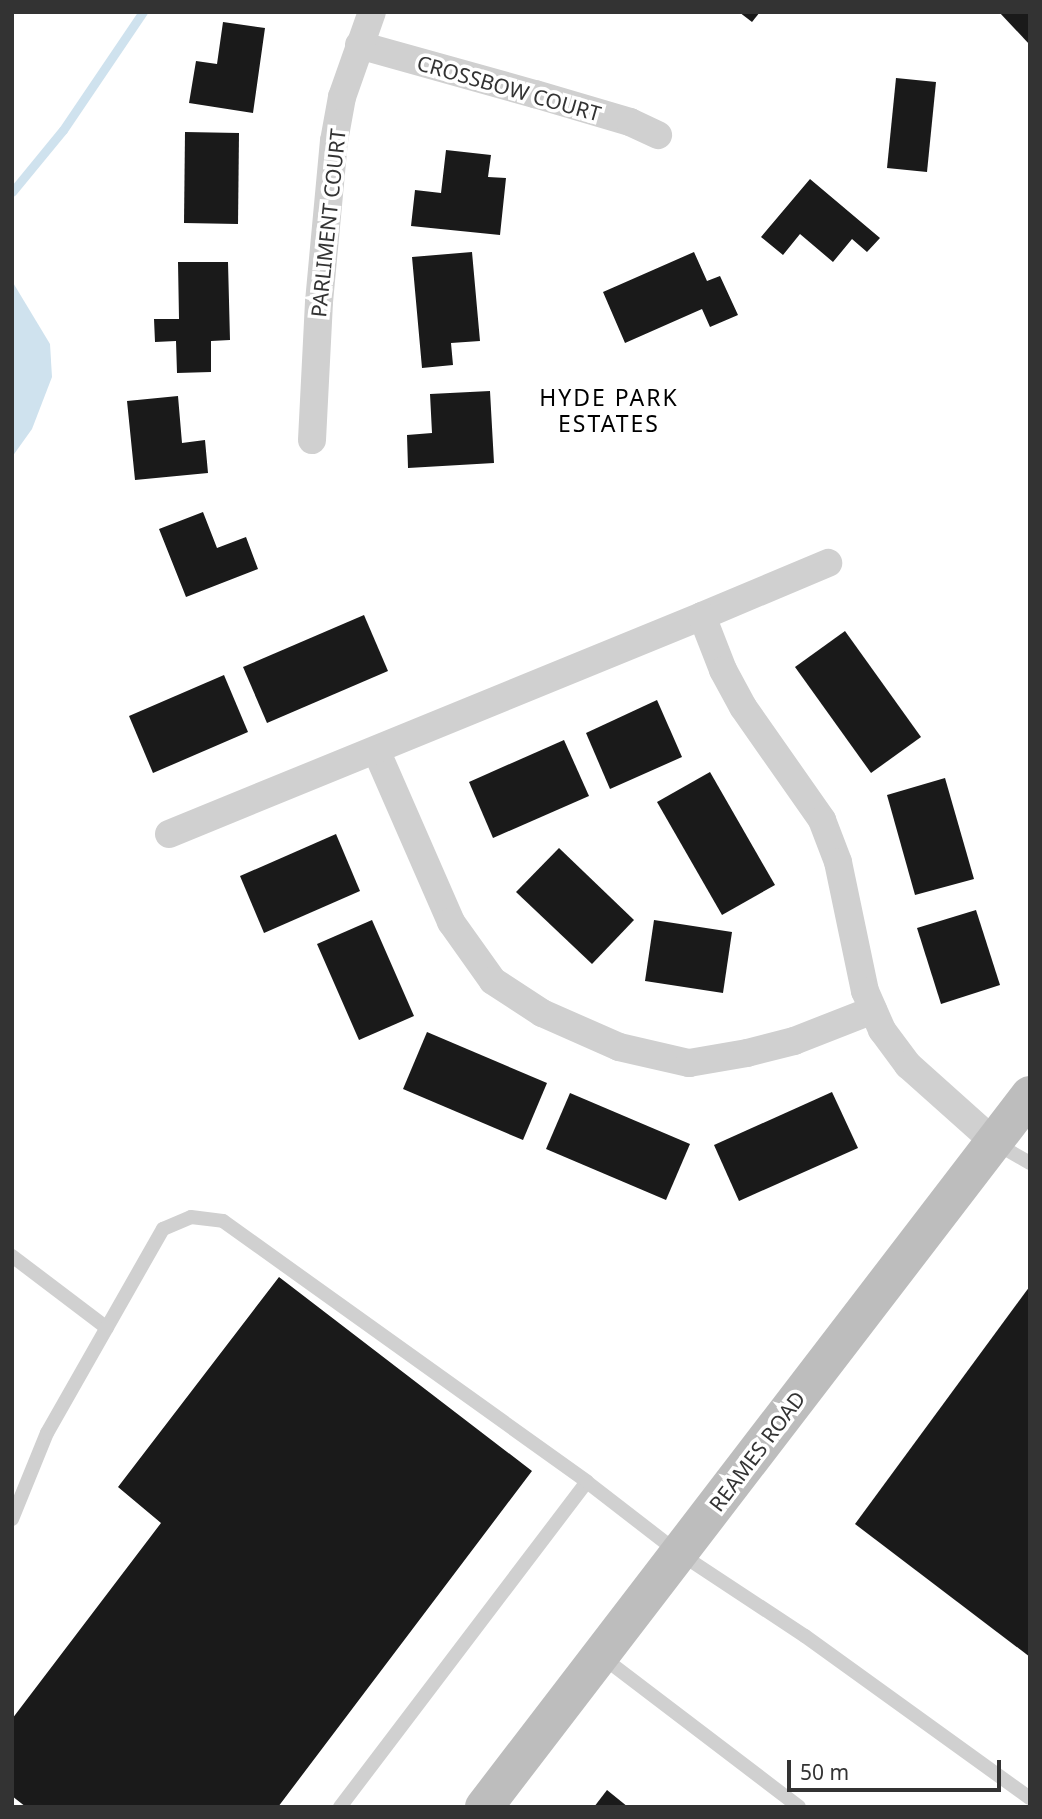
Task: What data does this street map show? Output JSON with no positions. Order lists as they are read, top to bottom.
{
  "streets": {
    "main road": ["REAMES ROAD"],
    "street": ["CROSSBOW COURT", "PARLIMENT COURT"]
  },
  "crossings": [
    ["CROSSBOW COURT", "PARLIMENT COURT"]
  ],
  "districts": ["HYDE PARK ESTATES"],
  "scale_bar": "50 m"
}
